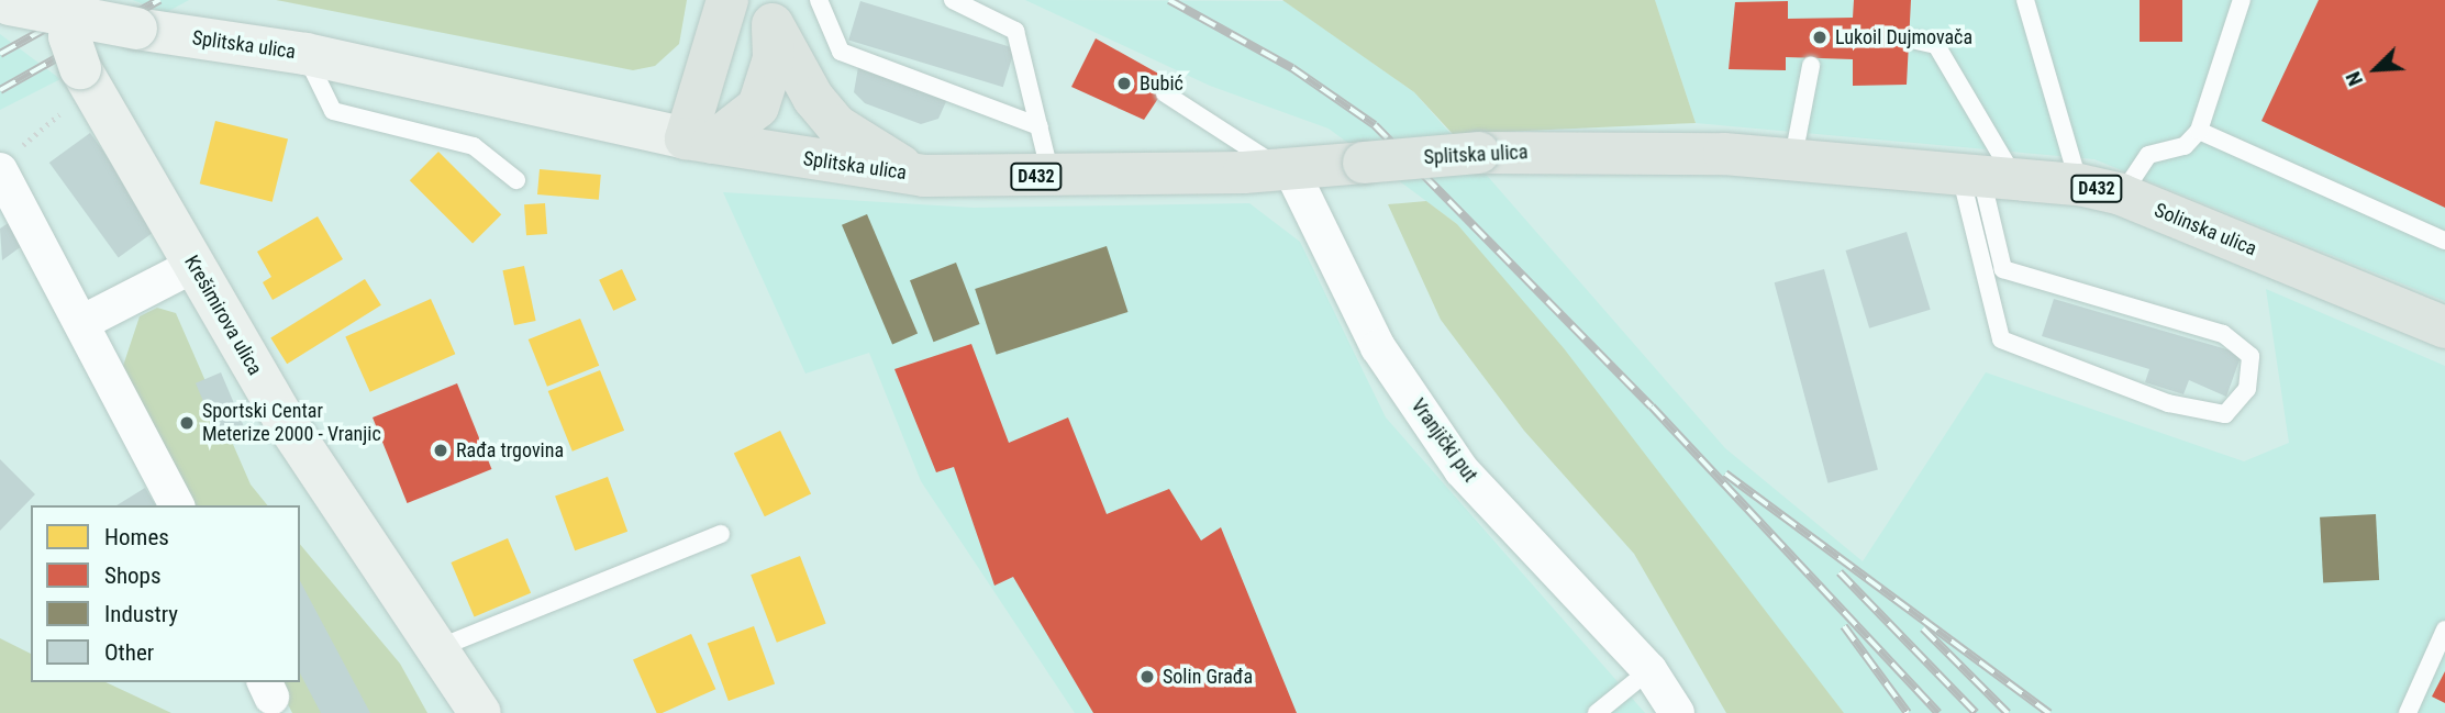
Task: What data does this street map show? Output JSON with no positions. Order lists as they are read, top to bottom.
{
  "streets": {
    "main road": [
      "Splitska ulica",
      "D432",
      "Solinska ulica",
      "Krešimirova ulica"
    ],
    "street": ["Vranjički put"]
  },
  "crossings": [
    ["Splitska ulica", "Solinska ulica"],
    ["Splitska ulica", "Krešimirova ulica"],
    ["Splitska ulica", "Vranjički put"]
  ],
  "places": [
    "Lukoil Dujmovača",
    "Bubić",
    "Sportski Centar Meterize 2000 - Vranjic",
    "Rađa trgovina",
    "Solin Građa"
  ],
  "legend": [
    "Homes",
    "Shops",
    "Industry",
    "Other"
  ],
  "north": "bottom left"
}
